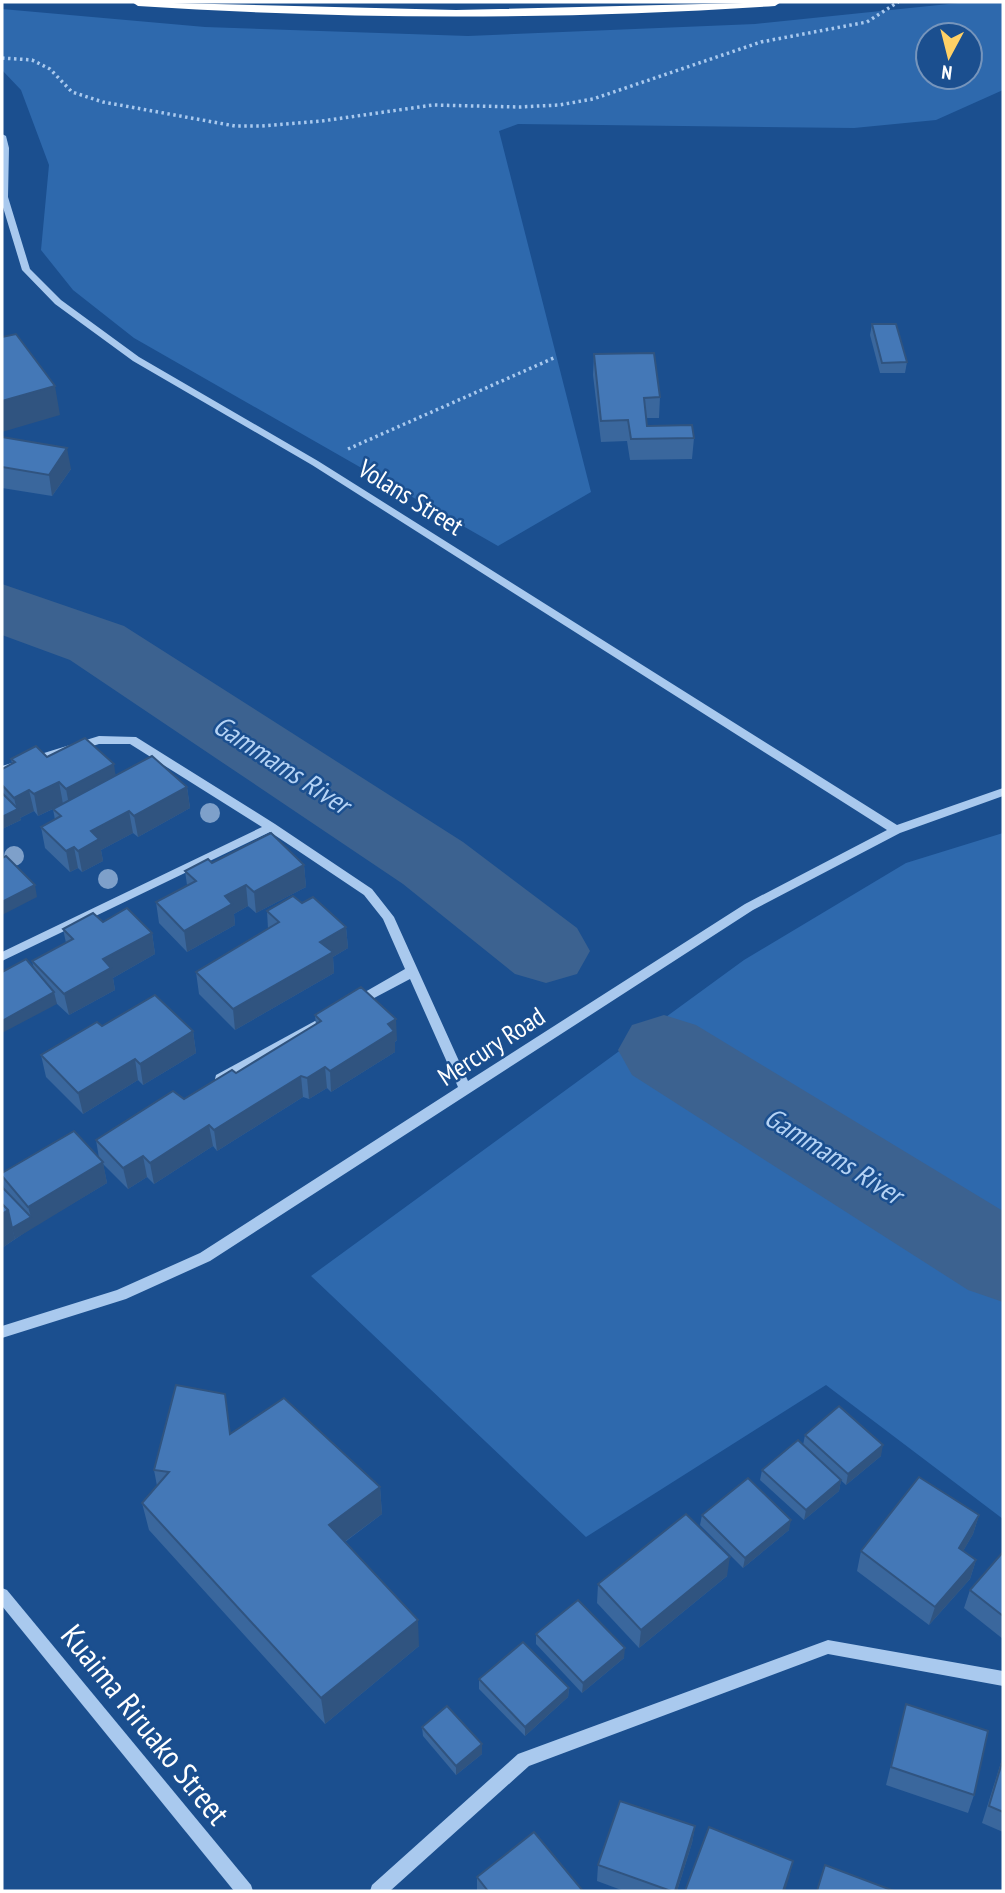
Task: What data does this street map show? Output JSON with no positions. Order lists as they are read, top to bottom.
{
  "streets": {
    "street": ["Volans Street", "Mercury Road", "Kuaima Riruako Street"]
  },
  "crossings": [
    ["Volans Street", "Mercury Road"]
  ],
  "water": ["Gammams River"],
  "north": "bottom"
}
